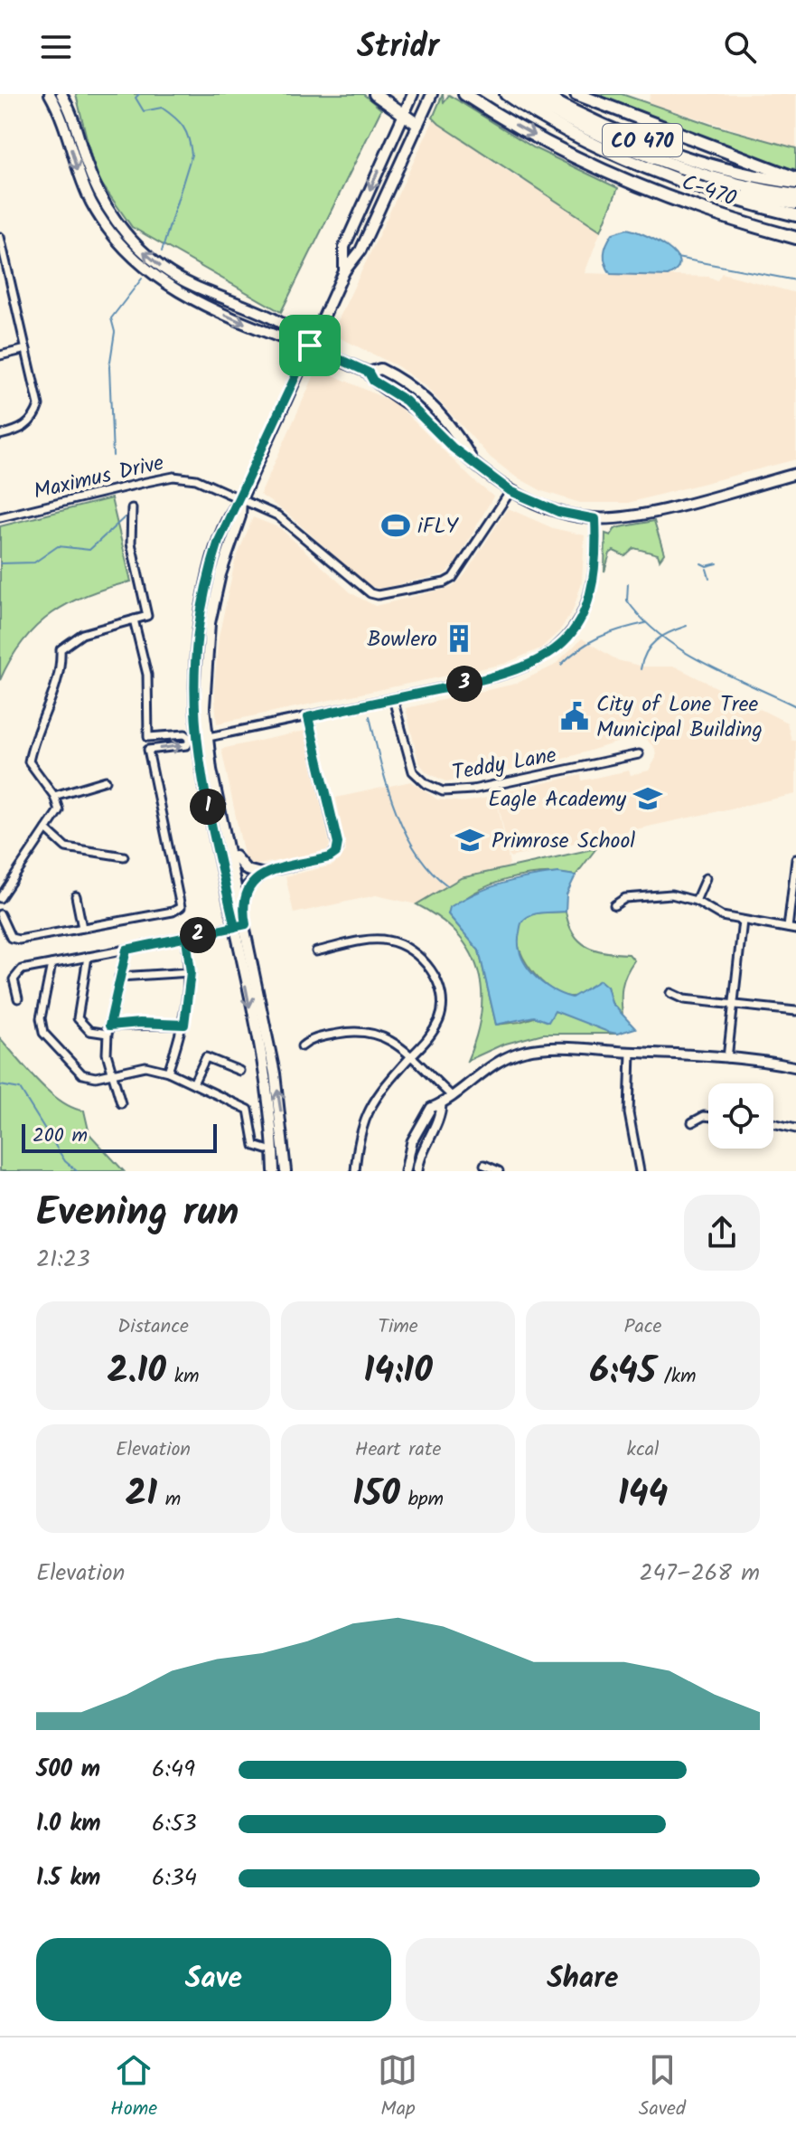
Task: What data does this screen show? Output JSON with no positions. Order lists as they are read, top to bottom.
{
  "streets": {
    "highway": ["CO 470", "C-470"],
    "street": ["Maximus Drive", "Teddy Lane"]
  },
  "places": {
    "sports": ["iFLY"],
    "building": ["Bowlero"],
    "public building": ["City of Lone Tree Municipal Building"],
    "school or university": ["Eagle Academy", "Primrose School"]
  },
  "scale_bar": "200 m",
  "page": {
    "header": "Stridr",
    "pins": ["3", "1", "2"],
    "scale": "200 m",
    "heading": ["Evening run", "21:23"],
    "stats": [
      ["Distance", "2.10 km"],
      ["Time", "14:10"],
      ["Pace", "6:45 /km"],
      ["Elevation", "21 m"],
      ["Heart rate", "150 bpm"],
      ["kcal", "144"]
    ],
    "chart": ["Elevation", "247–268 m"],
    "list": [
      {
        "name": "500 m",
        "note": "6:49"
      },
      {
        "name": "1.0 km",
        "note": "6:53"
      },
      {
        "name": "1.5 km",
        "note": "6:34"
      }
    ],
    "buttons": ["Save", "Share"],
    "tabs": ["Home", "Map", "Saved"]
  }
}
